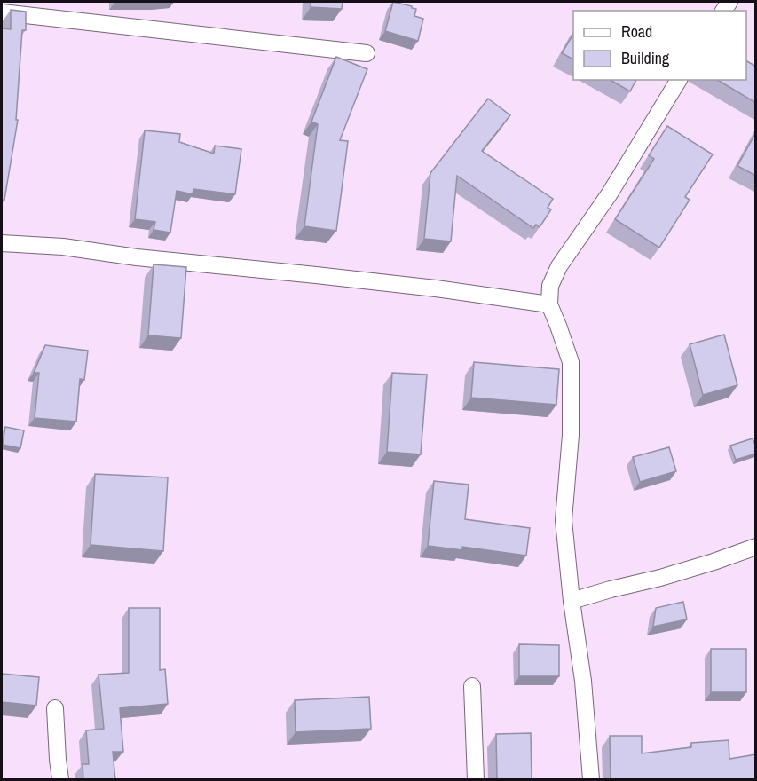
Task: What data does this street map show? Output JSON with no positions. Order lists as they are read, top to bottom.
{
  "legend": ["Road", "Building"]
}
